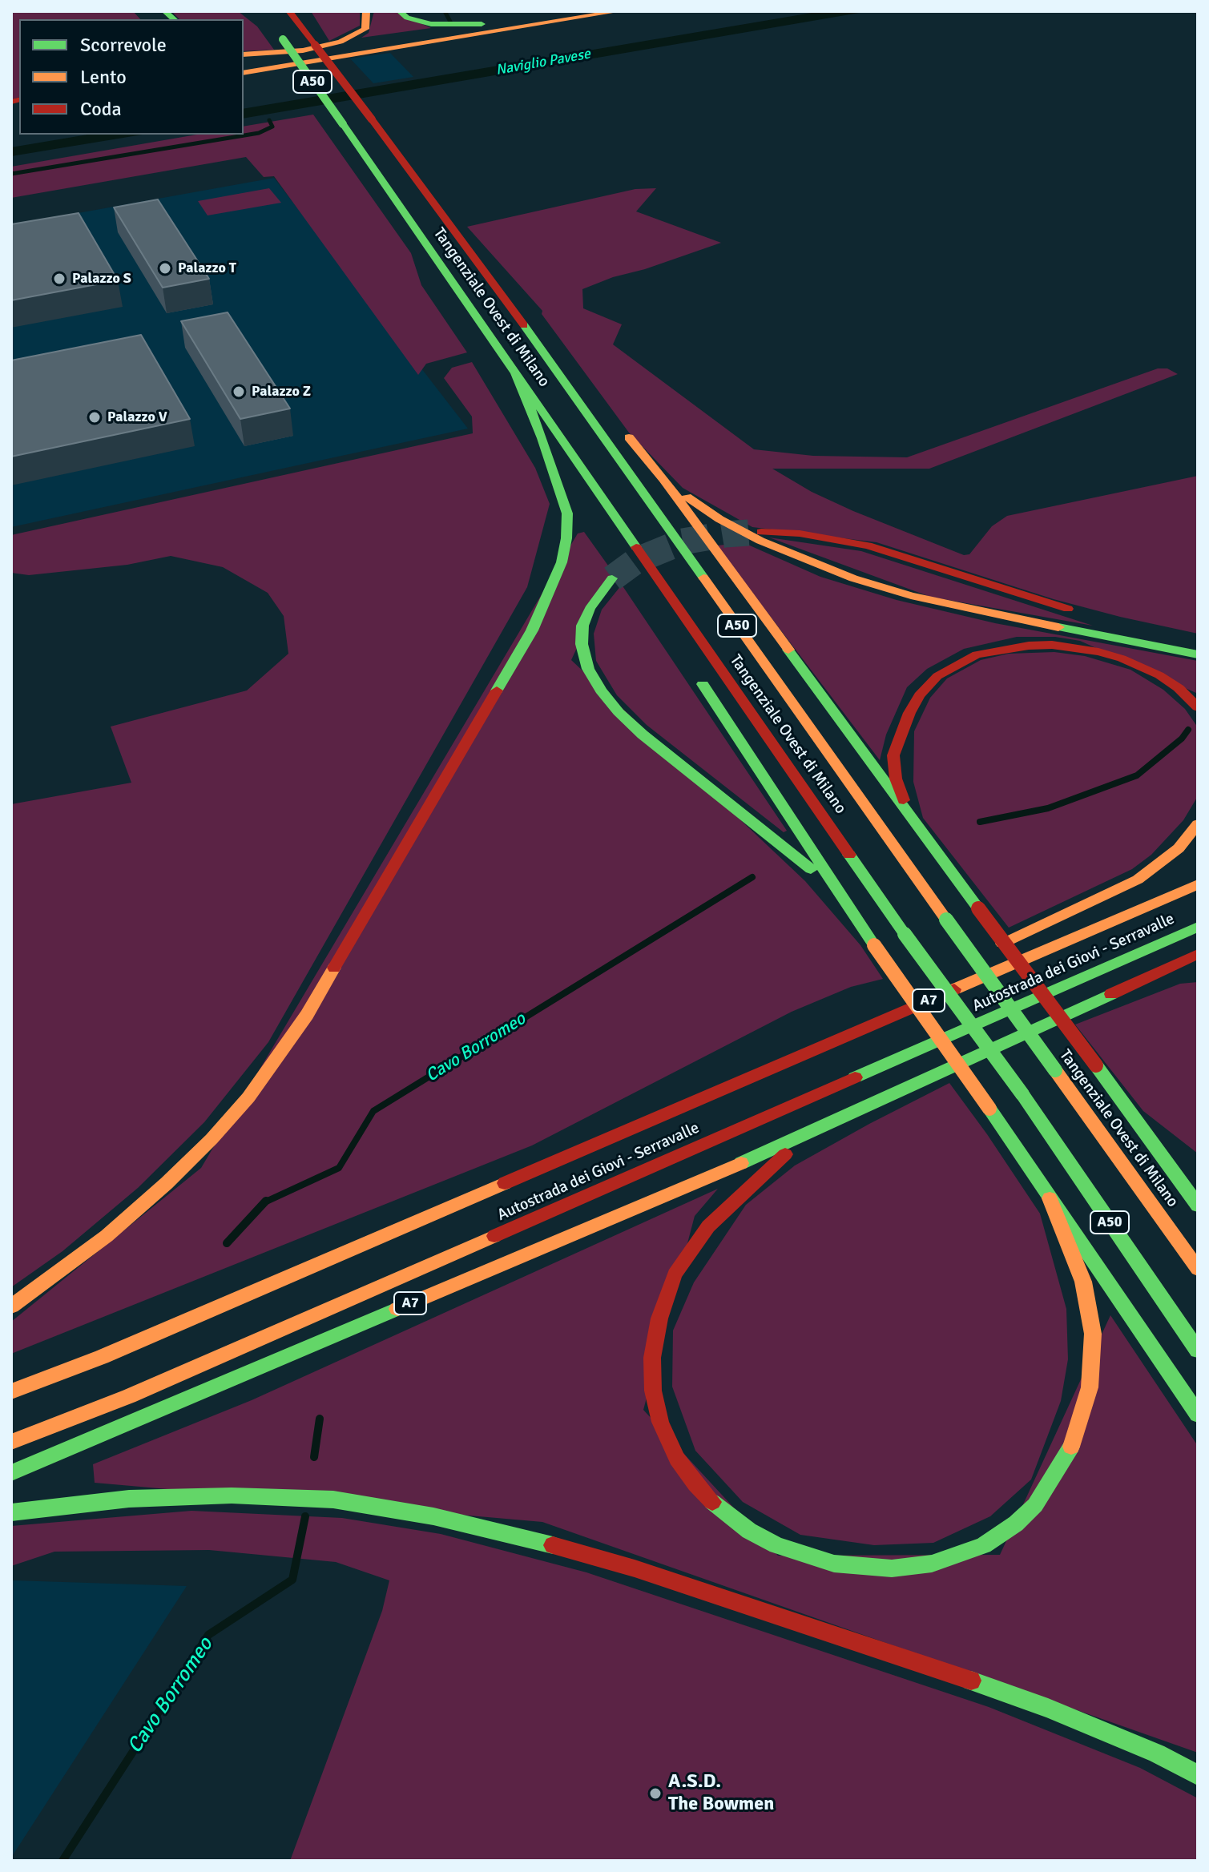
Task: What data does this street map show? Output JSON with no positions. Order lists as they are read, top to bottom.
{
  "streets": {
    "main road": [
      "A50",
      "Tangenziale Ovest di Milano",
      "Autostrada dei Giovi - Serravalle",
      "A7"
    ]
  },
  "water": ["Naviglio Pavese", "Cavo Borromeo"],
  "places": [
    "Palazzo T",
    "Palazzo S",
    "Palazzo Z",
    "Palazzo V",
    "A.S.D. The Bowmen"
  ],
  "legend": ["Scorrevole", "Lento", "Coda"]
}
